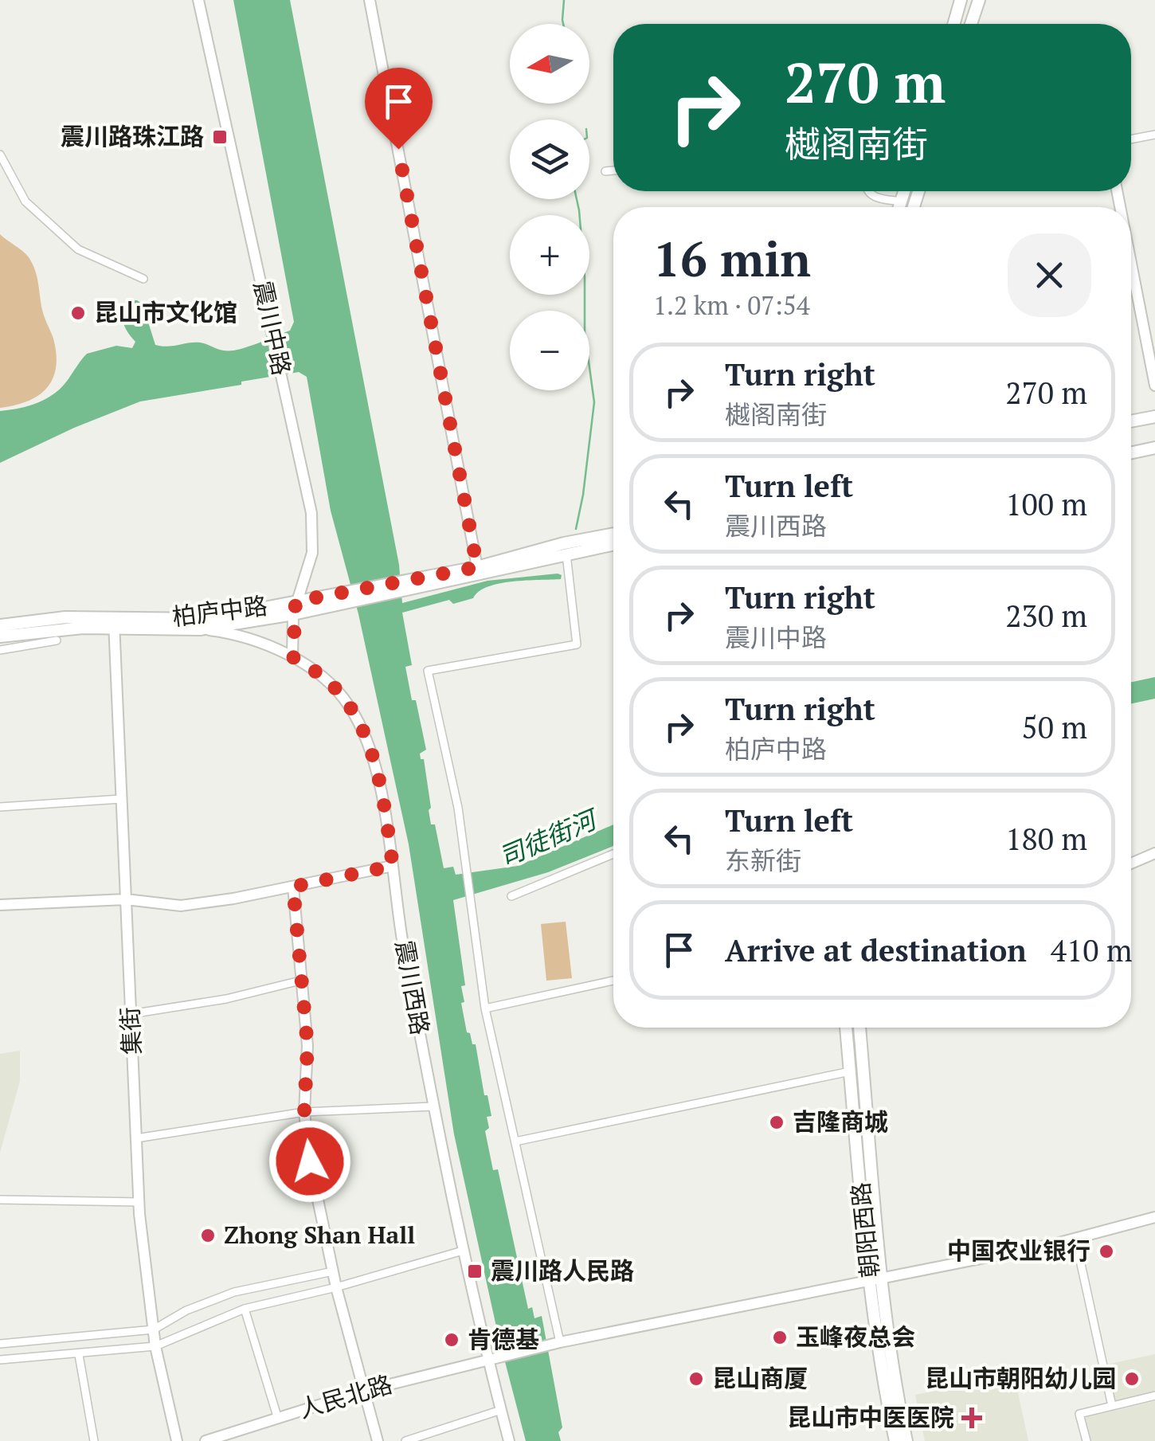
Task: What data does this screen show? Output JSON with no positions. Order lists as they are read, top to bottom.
{
  "streets": {
    "main road": ["柏庐中路", "朝阳西路"],
    "street": [
      "震川中路",
      "震川西路",
      "集街",
      "人民北路"
    ]
  },
  "crossings": [
    ["震川中路", "柏庐中路"],
    ["震川中路", "震川西路"],
    ["柏庐中路", "震川西路"],
    ["柏庐中路", "集街"],
    ["震川西路", "人民北路"],
    ["朝阳西路", "人民北路"]
  ],
  "water": ["司徒街河"],
  "places": {
    "transit": ["震川路珠江路", "震川路人民路"],
    "other": [
      "昆山市文化馆",
      "吉隆商城",
      "Zhong Shan Hall",
      "中国农业银行",
      "玉峰夜总会",
      "肯德基",
      "昆山商厦",
      "昆山市朝阳幼儿园"
    ],
    "health": ["昆山市中医医院"]
  },
  "north": "left",
  "page": {
    "map_buttons": ["+", "−"],
    "turn": ["270 m", "樾阁南街"],
    "heading": ["16 min", "1.2 km · 07:54"],
    "list": [
      {
        "name": "Turn right",
        "note": "樾阁南街",
        "value": "270 m"
      },
      {
        "name": "Turn left",
        "note": "震川西路",
        "value": "100 m"
      },
      {
        "name": "Turn right",
        "note": "震川中路",
        "value": "230 m"
      },
      {
        "name": "Turn right",
        "note": "柏庐中路",
        "value": "50 m"
      },
      {
        "name": "Turn left",
        "note": "东新街",
        "value": "180 m"
      },
      {
        "name": "Arrive at destination",
        "value": "410 m"
      }
    ]
  }
}
